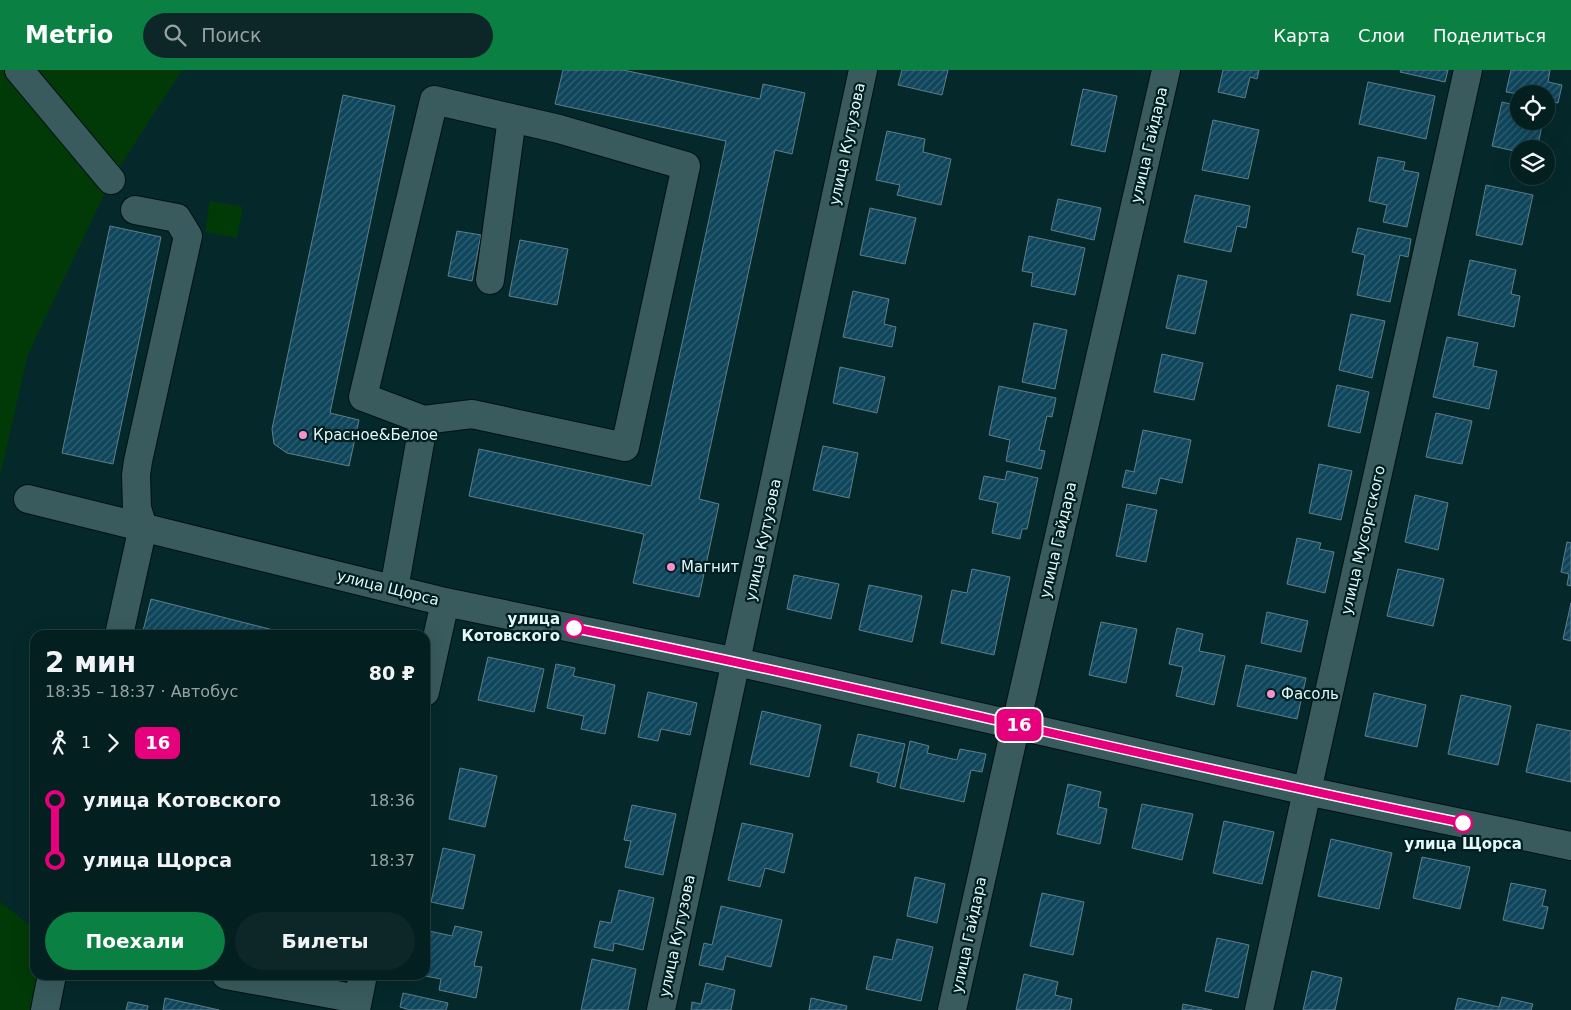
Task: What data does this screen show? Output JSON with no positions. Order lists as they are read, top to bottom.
{
  "streets": {
    "street": [
      "улица Кутузова",
      "улица Гайдара",
      "улица Мусоргского",
      "улица Щорса"
    ]
  },
  "crossings": [
    ["улица Кутузова", "улица Щорса"],
    ["улица Гайдара", "улица Щорса"],
    ["улица Мусоргского", "улица Щорса"]
  ],
  "places": [
    "Красное&Белое",
    "Магнит",
    "улица Котовского",
    "Фасоль",
    "улица Щорса"
  ],
  "lines": ["bus line 16"],
  "page": {
    "header": "Metrio",
    "search": "Поиск",
    "nav": ["Карта", "Слои", "Поделиться"],
    "on_map": "16",
    "heading": ["2 мин", "18:35 – 18:37 · Автобус", "80 ₽"],
    "legs": ["1", "16"],
    "list": [
      {
        "name": "улица Котовского",
        "value": "18:36"
      },
      {
        "name": "улица Щорса",
        "value": "18:37"
      }
    ],
    "buttons": ["Поехали", "Билеты"]
  }
}
